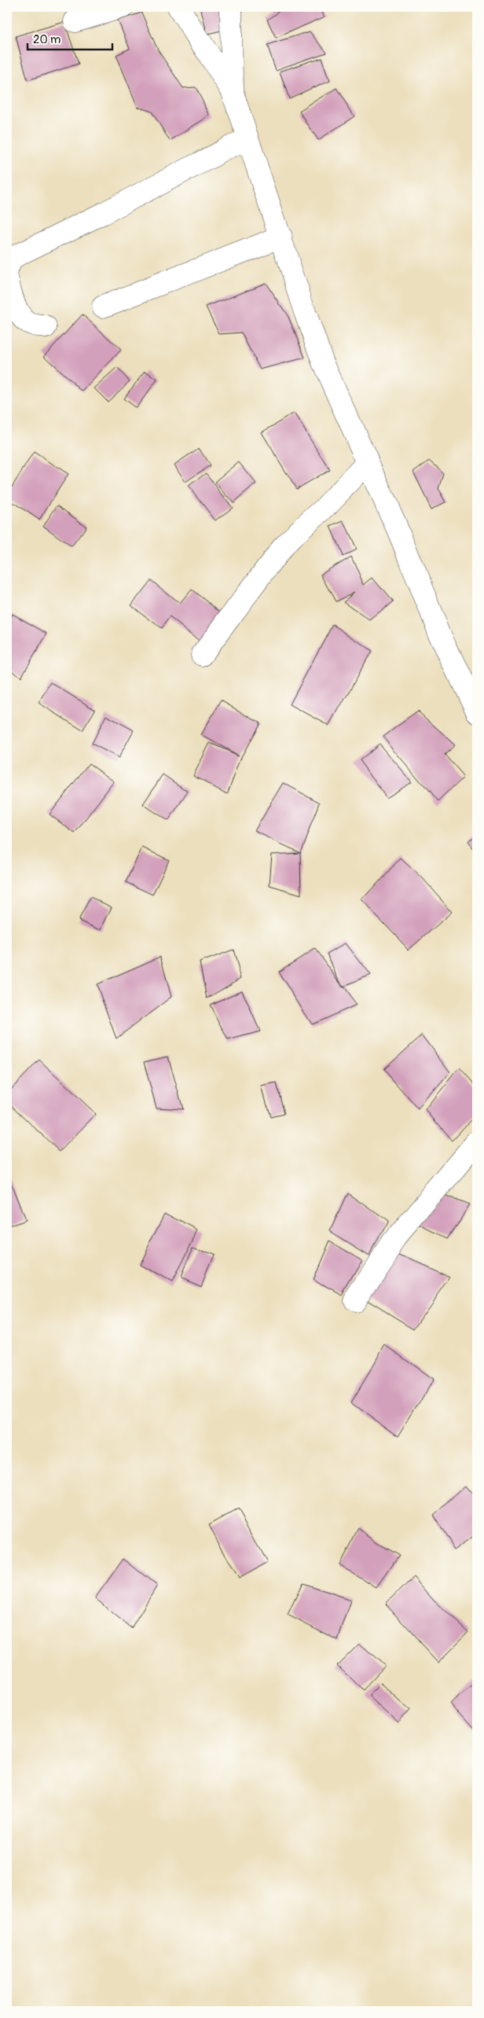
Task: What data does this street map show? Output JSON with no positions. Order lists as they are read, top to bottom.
{
  "scale_bar": "20 m"
}
